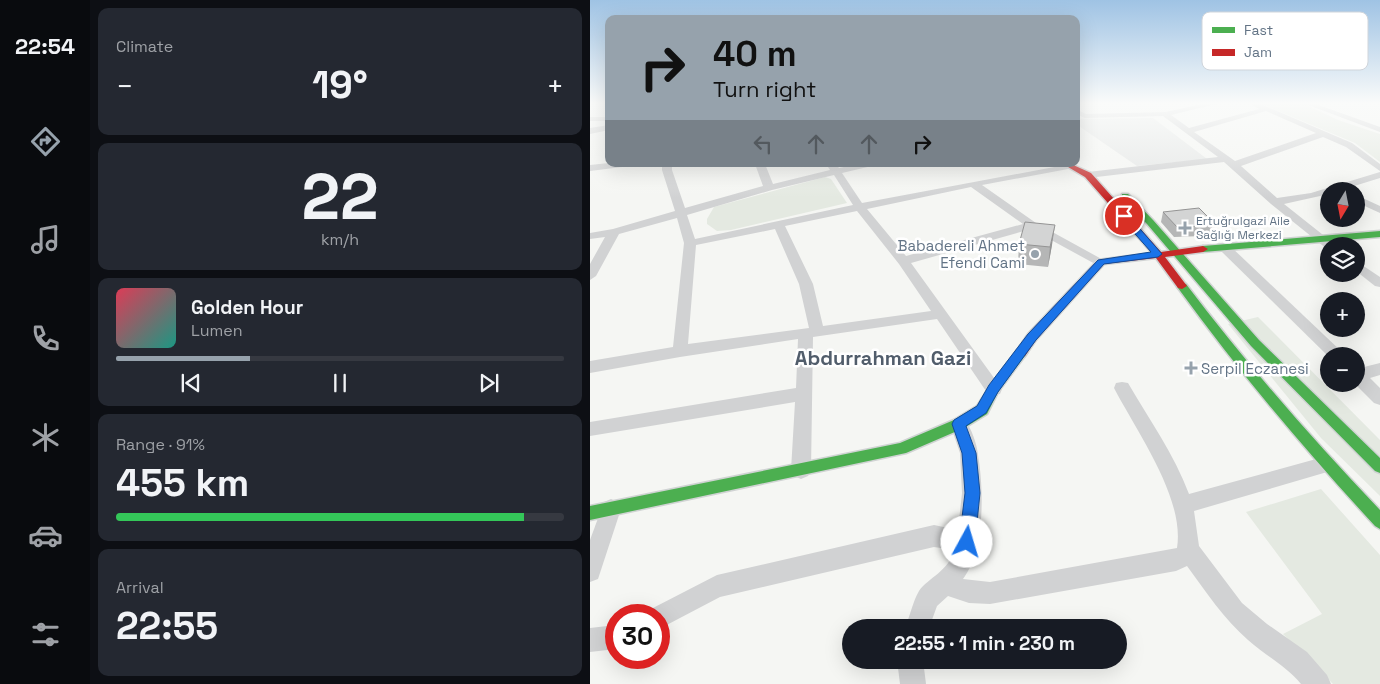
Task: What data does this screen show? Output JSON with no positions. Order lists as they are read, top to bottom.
{
  "districts": ["Abdurrahman Gazi"],
  "places": {
    "health": ["Ertuğrulgazi Aile Sağlığı Merkezi", "Serpil Eczanesi"],
    "other": ["Babadereli Ahmet Efendi Cami"]
  },
  "legend": ["Fast", "Jam"],
  "north": "bottom",
  "page": {
    "tabs": "22:54",
    "tile": [
      "Climate",
      ["22", "km/h"],
      ["Range · 91%", "455 km"],
      ["Arrival", "22:55"]
    ],
    "turn": ["40 m", "Turn right"],
    "heat": ["−", "19°", "+"],
    "map_buttons": ["+", "−"],
    "song": ["Golden Hour", "Lumen"],
    "limit": "30",
    "trip": "22:55 · 1 min · 230 m"
  }
}
